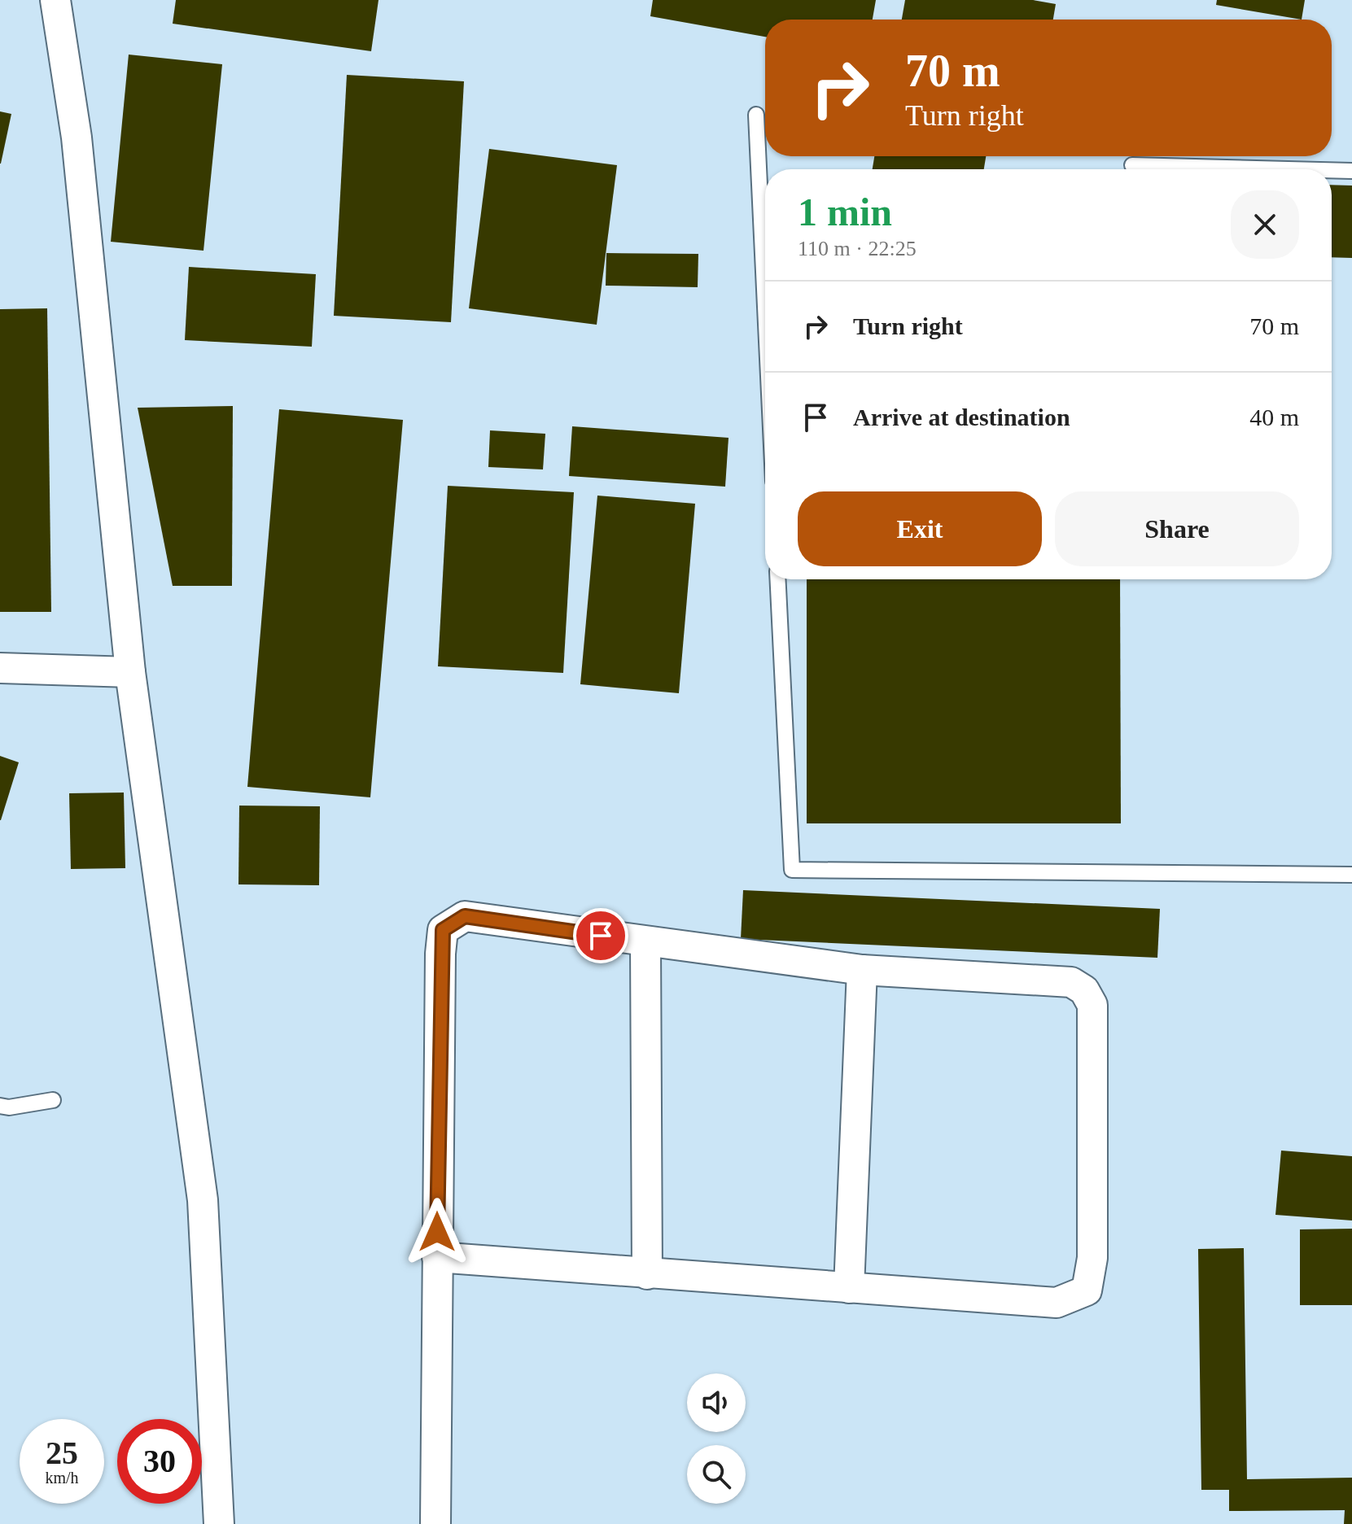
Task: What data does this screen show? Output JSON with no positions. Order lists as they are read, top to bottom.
{
  "page": {
    "turn": ["70 m", "Turn right"],
    "heading": ["1 min", "110 m · 22:25"],
    "list": [
      {
        "name": "Turn right",
        "value": "70 m"
      },
      {
        "name": "Arrive at destination",
        "value": "40 m"
      }
    ],
    "buttons": ["Exit", "Share"],
    "speed": "25 km/h",
    "limit": "30"
  }
}
